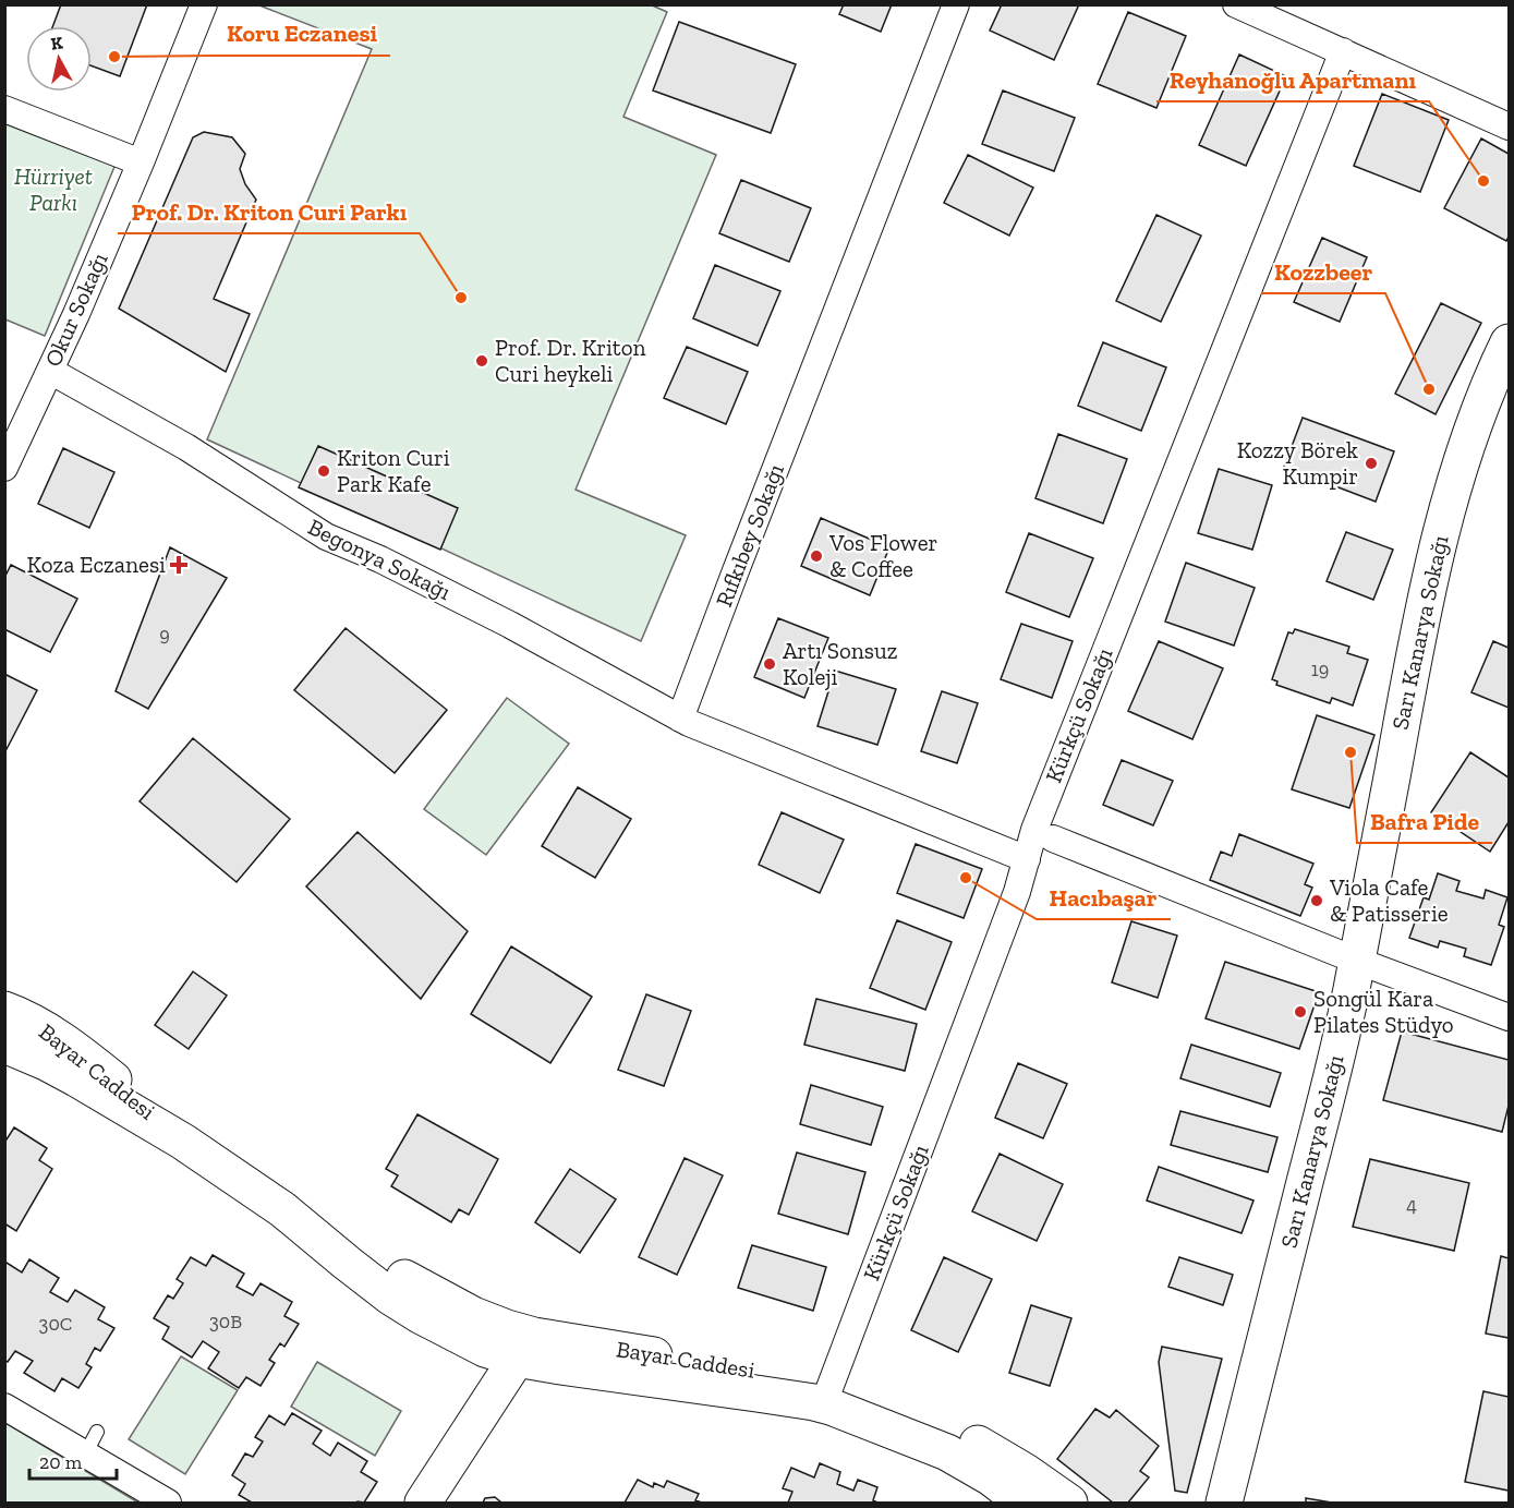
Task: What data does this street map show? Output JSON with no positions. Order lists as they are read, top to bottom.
{
  "streets": {
    "main road": ["Sarı Kanarya Sokağı", "Bayar Caddesi"],
    "street": [
      "Okur Sokağı",
      "Rıfkıbey Sokağı",
      "Begonya Sokağı",
      "Kürkçü Sokağı"
    ]
  },
  "crossings": [
    ["Okur Sokağı", "Begonya Sokağı"],
    ["Rıfkıbey Sokağı", "Begonya Sokağı"],
    ["Kürkçü Sokağı", "Bayar Caddesi"]
  ],
  "parks": ["Hürriyet Parkı"],
  "places": {
    "other": [
      "Koru Eczanesi",
      "Reyhanoğlu Apartmanı",
      "Prof. Dr. Kriton Curi Parkı",
      "Prof. Dr. Kriton Curi heykeli",
      "Kozzbeer",
      "Kozzy Börek Kumpir",
      "Kriton Curi Park Kafe",
      "Vos Flower & Coffee",
      "Artı Sonsuz Koleji",
      "Bafra Pide",
      "Hacıbaşar",
      "Viola Cafe & Patisserie",
      "Songül Kara Pilates Stüdyo"
    ],
    "health": ["Koza Eczanesi"]
  },
  "house_numbers": [
    "9",
    "19",
    "4",
    "30B",
    "30C"
  ],
  "scale_bar": "20 m",
  "north": "top"
}
